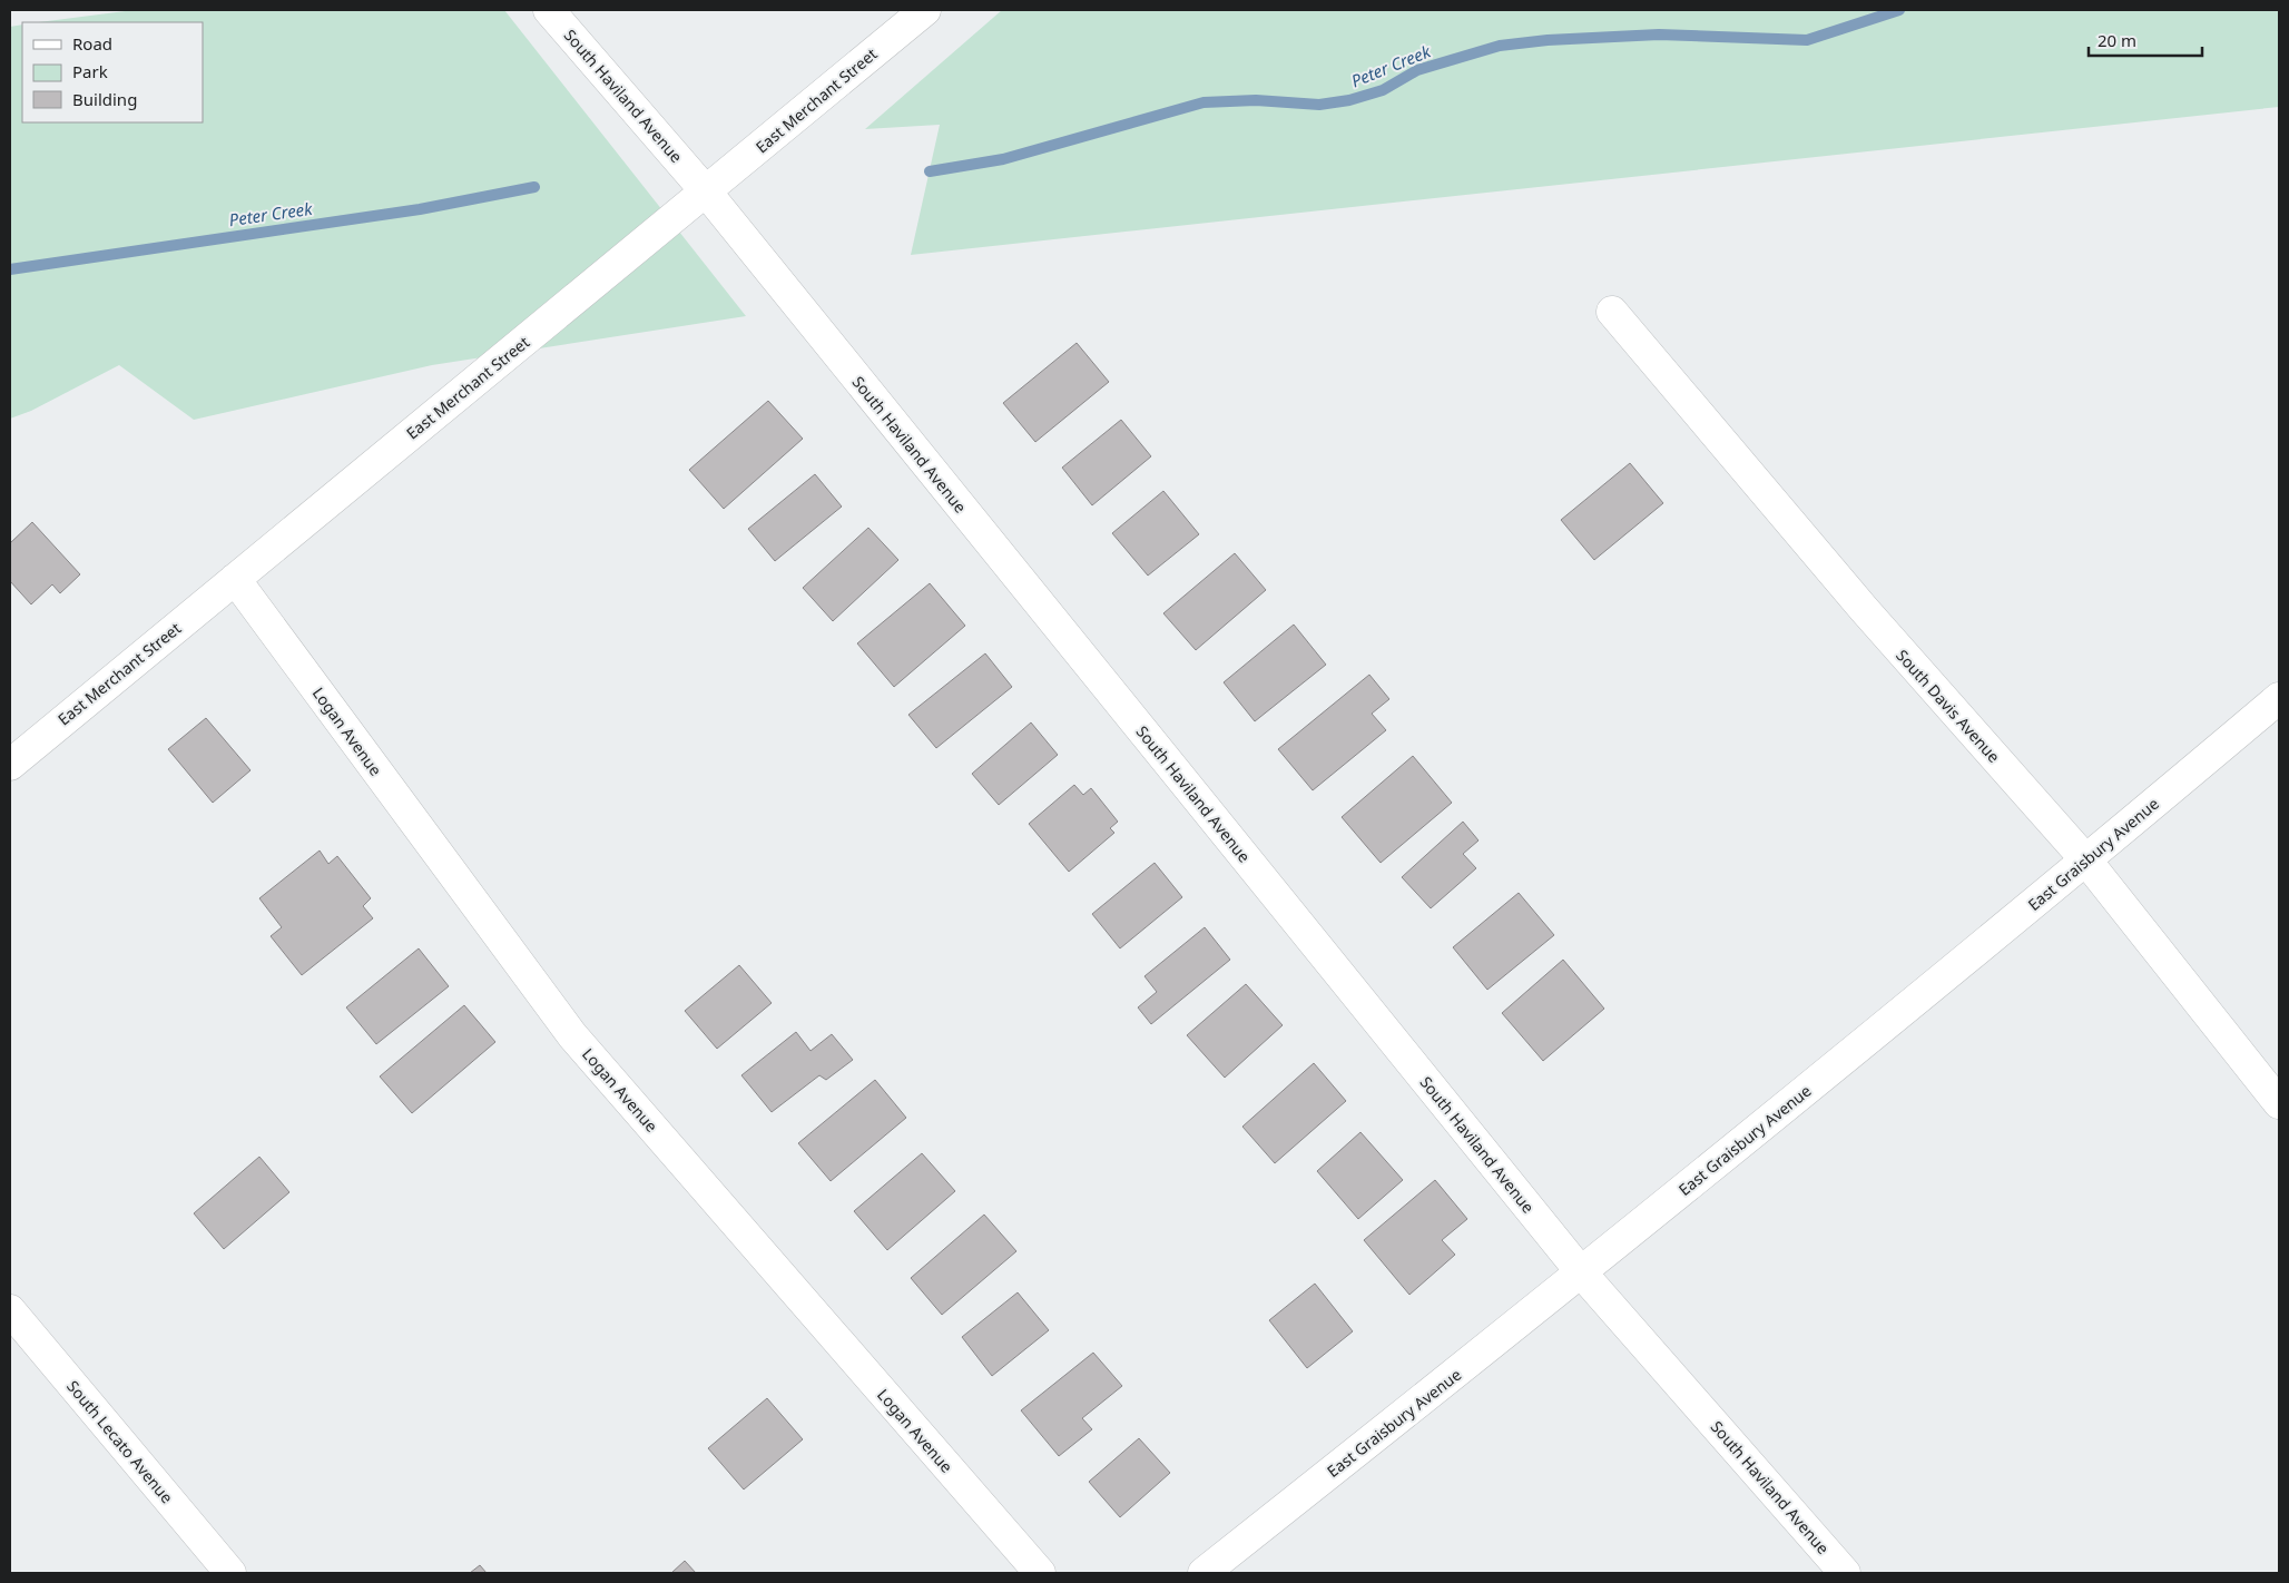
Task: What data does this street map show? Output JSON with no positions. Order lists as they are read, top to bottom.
{
  "streets": {
    "street": [
      "South Haviland Avenue",
      "East Merchant Street",
      "South Davis Avenue",
      "Logan Avenue",
      "East Graisbury Avenue",
      "South Lecato Avenue"
    ]
  },
  "crossings": [
    ["South Haviland Avenue", "East Merchant Street"],
    ["South Haviland Avenue", "East Graisbury Avenue"],
    ["East Merchant Street", "Logan Avenue"],
    ["South Davis Avenue", "East Graisbury Avenue"]
  ],
  "water": ["Peter Creek"],
  "legend": ["Road", "Park", "Building"],
  "scale_bar": "20 m"
}
